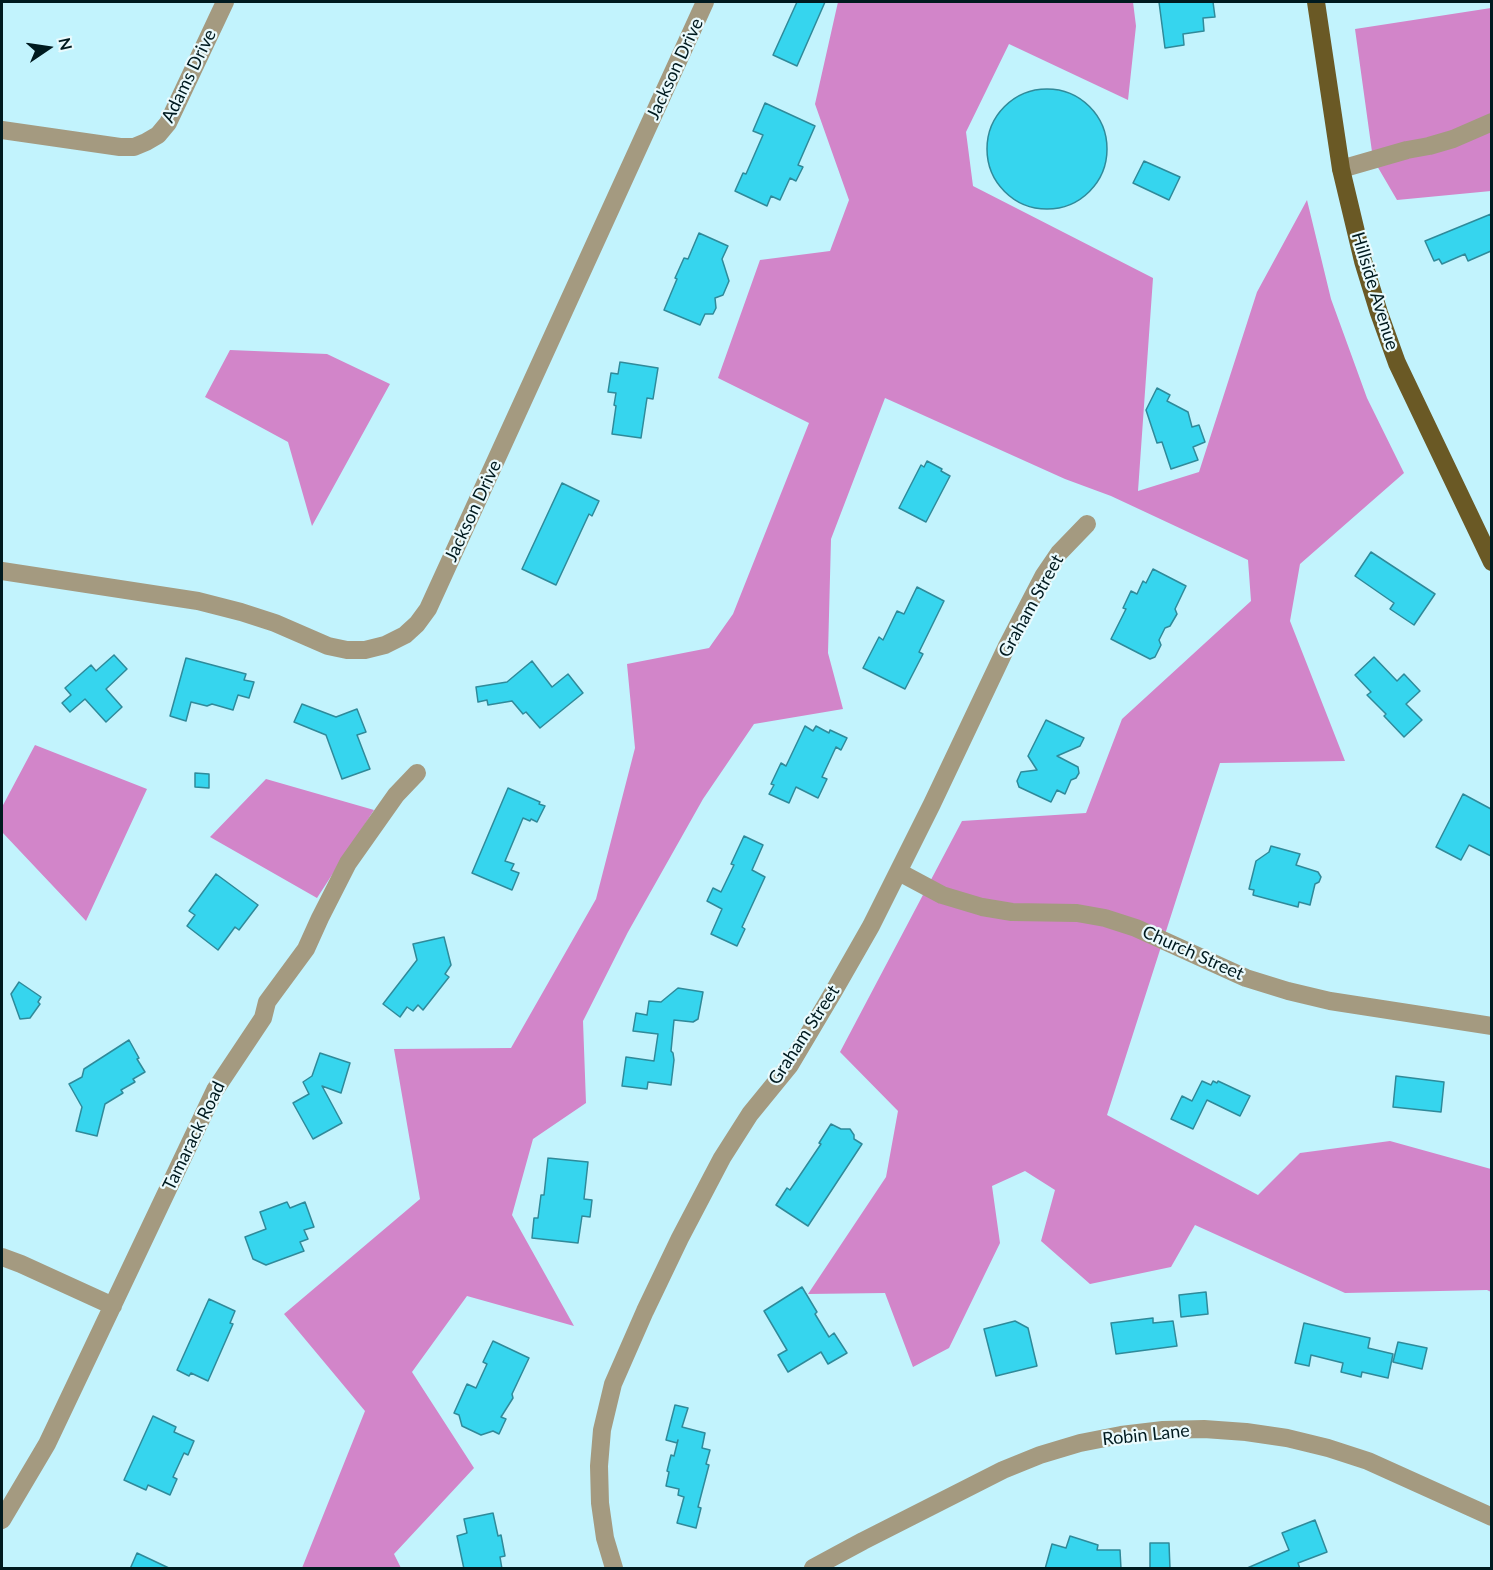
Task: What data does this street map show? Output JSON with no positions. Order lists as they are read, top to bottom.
{
  "streets": {
    "main road": ["Hillside Avenue"],
    "street": [
      "Jackson Drive",
      "Adams Drive",
      "Graham Street",
      "Church Street",
      "Tamarack Road",
      "Robin Lane"
    ]
  },
  "crossings": [
    ["Graham Street", "Church Street"]
  ],
  "north": "right"
}
